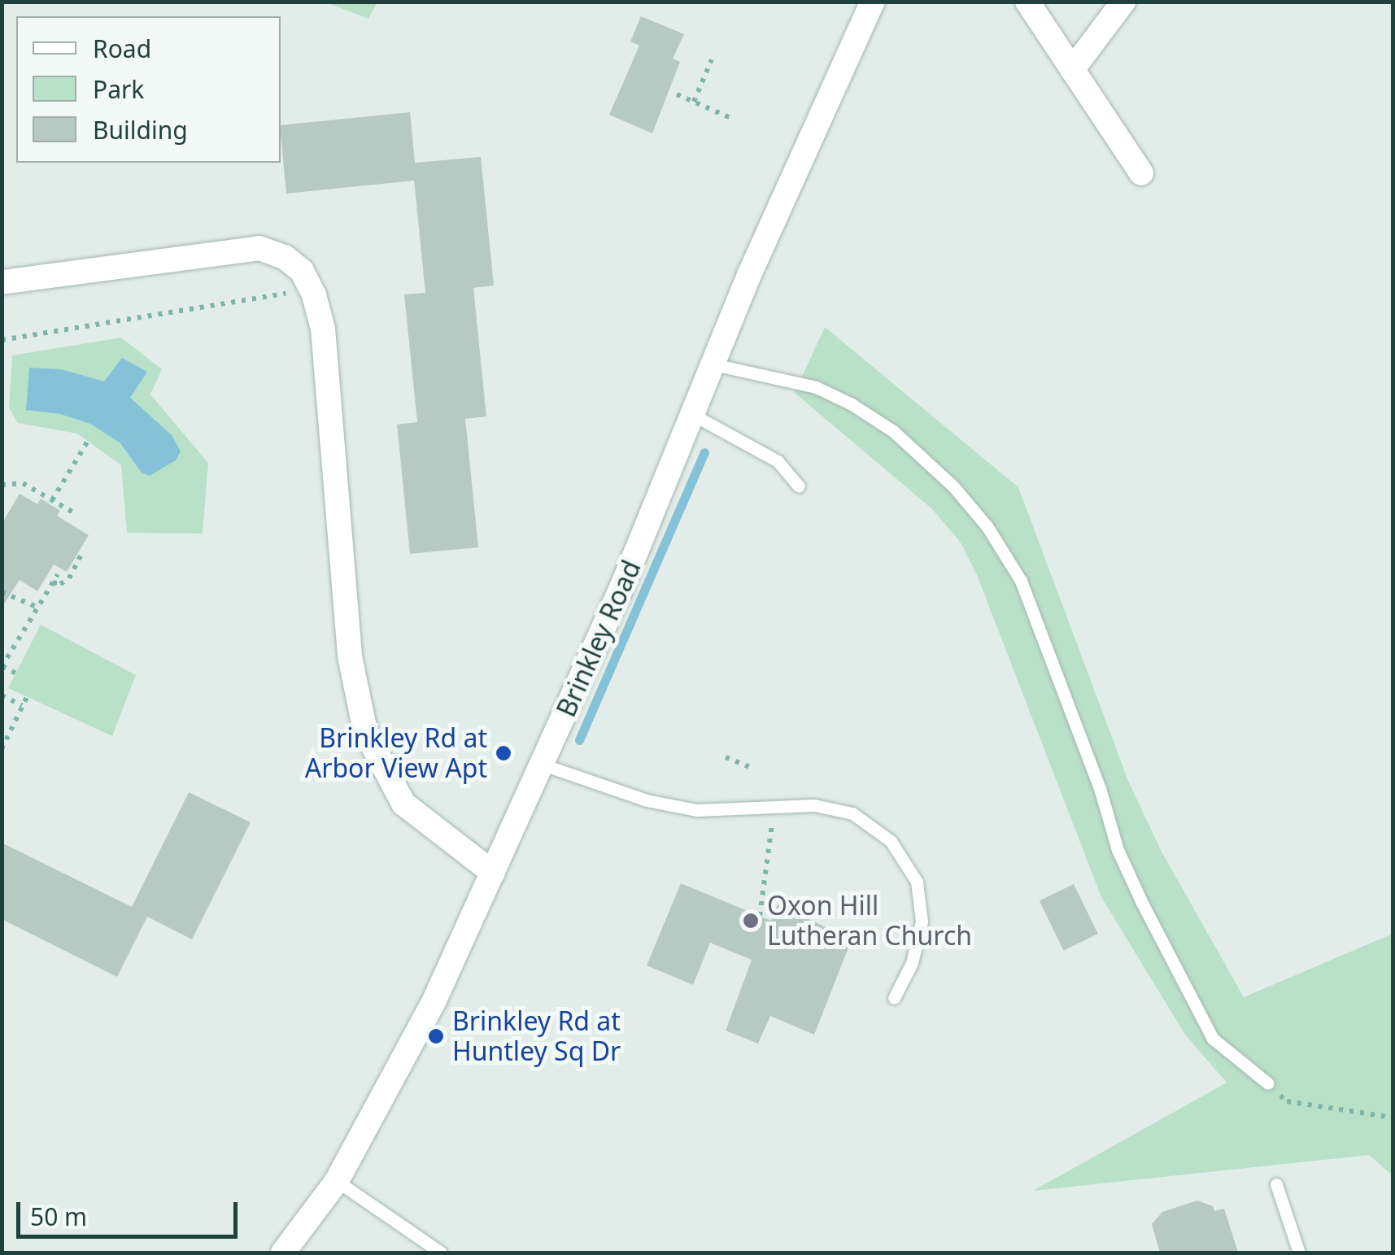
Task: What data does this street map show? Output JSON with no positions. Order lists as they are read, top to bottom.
{
  "streets": {
    "main road": ["Brinkley Road"]
  },
  "places": ["Brinkley Rd at Arbor View Apt", "Oxon Hill Lutheran Church", "Brinkley Rd at Huntley Sq Dr"],
  "legend": ["Road", "Park", "Building"],
  "scale_bar": "50 m"
}
